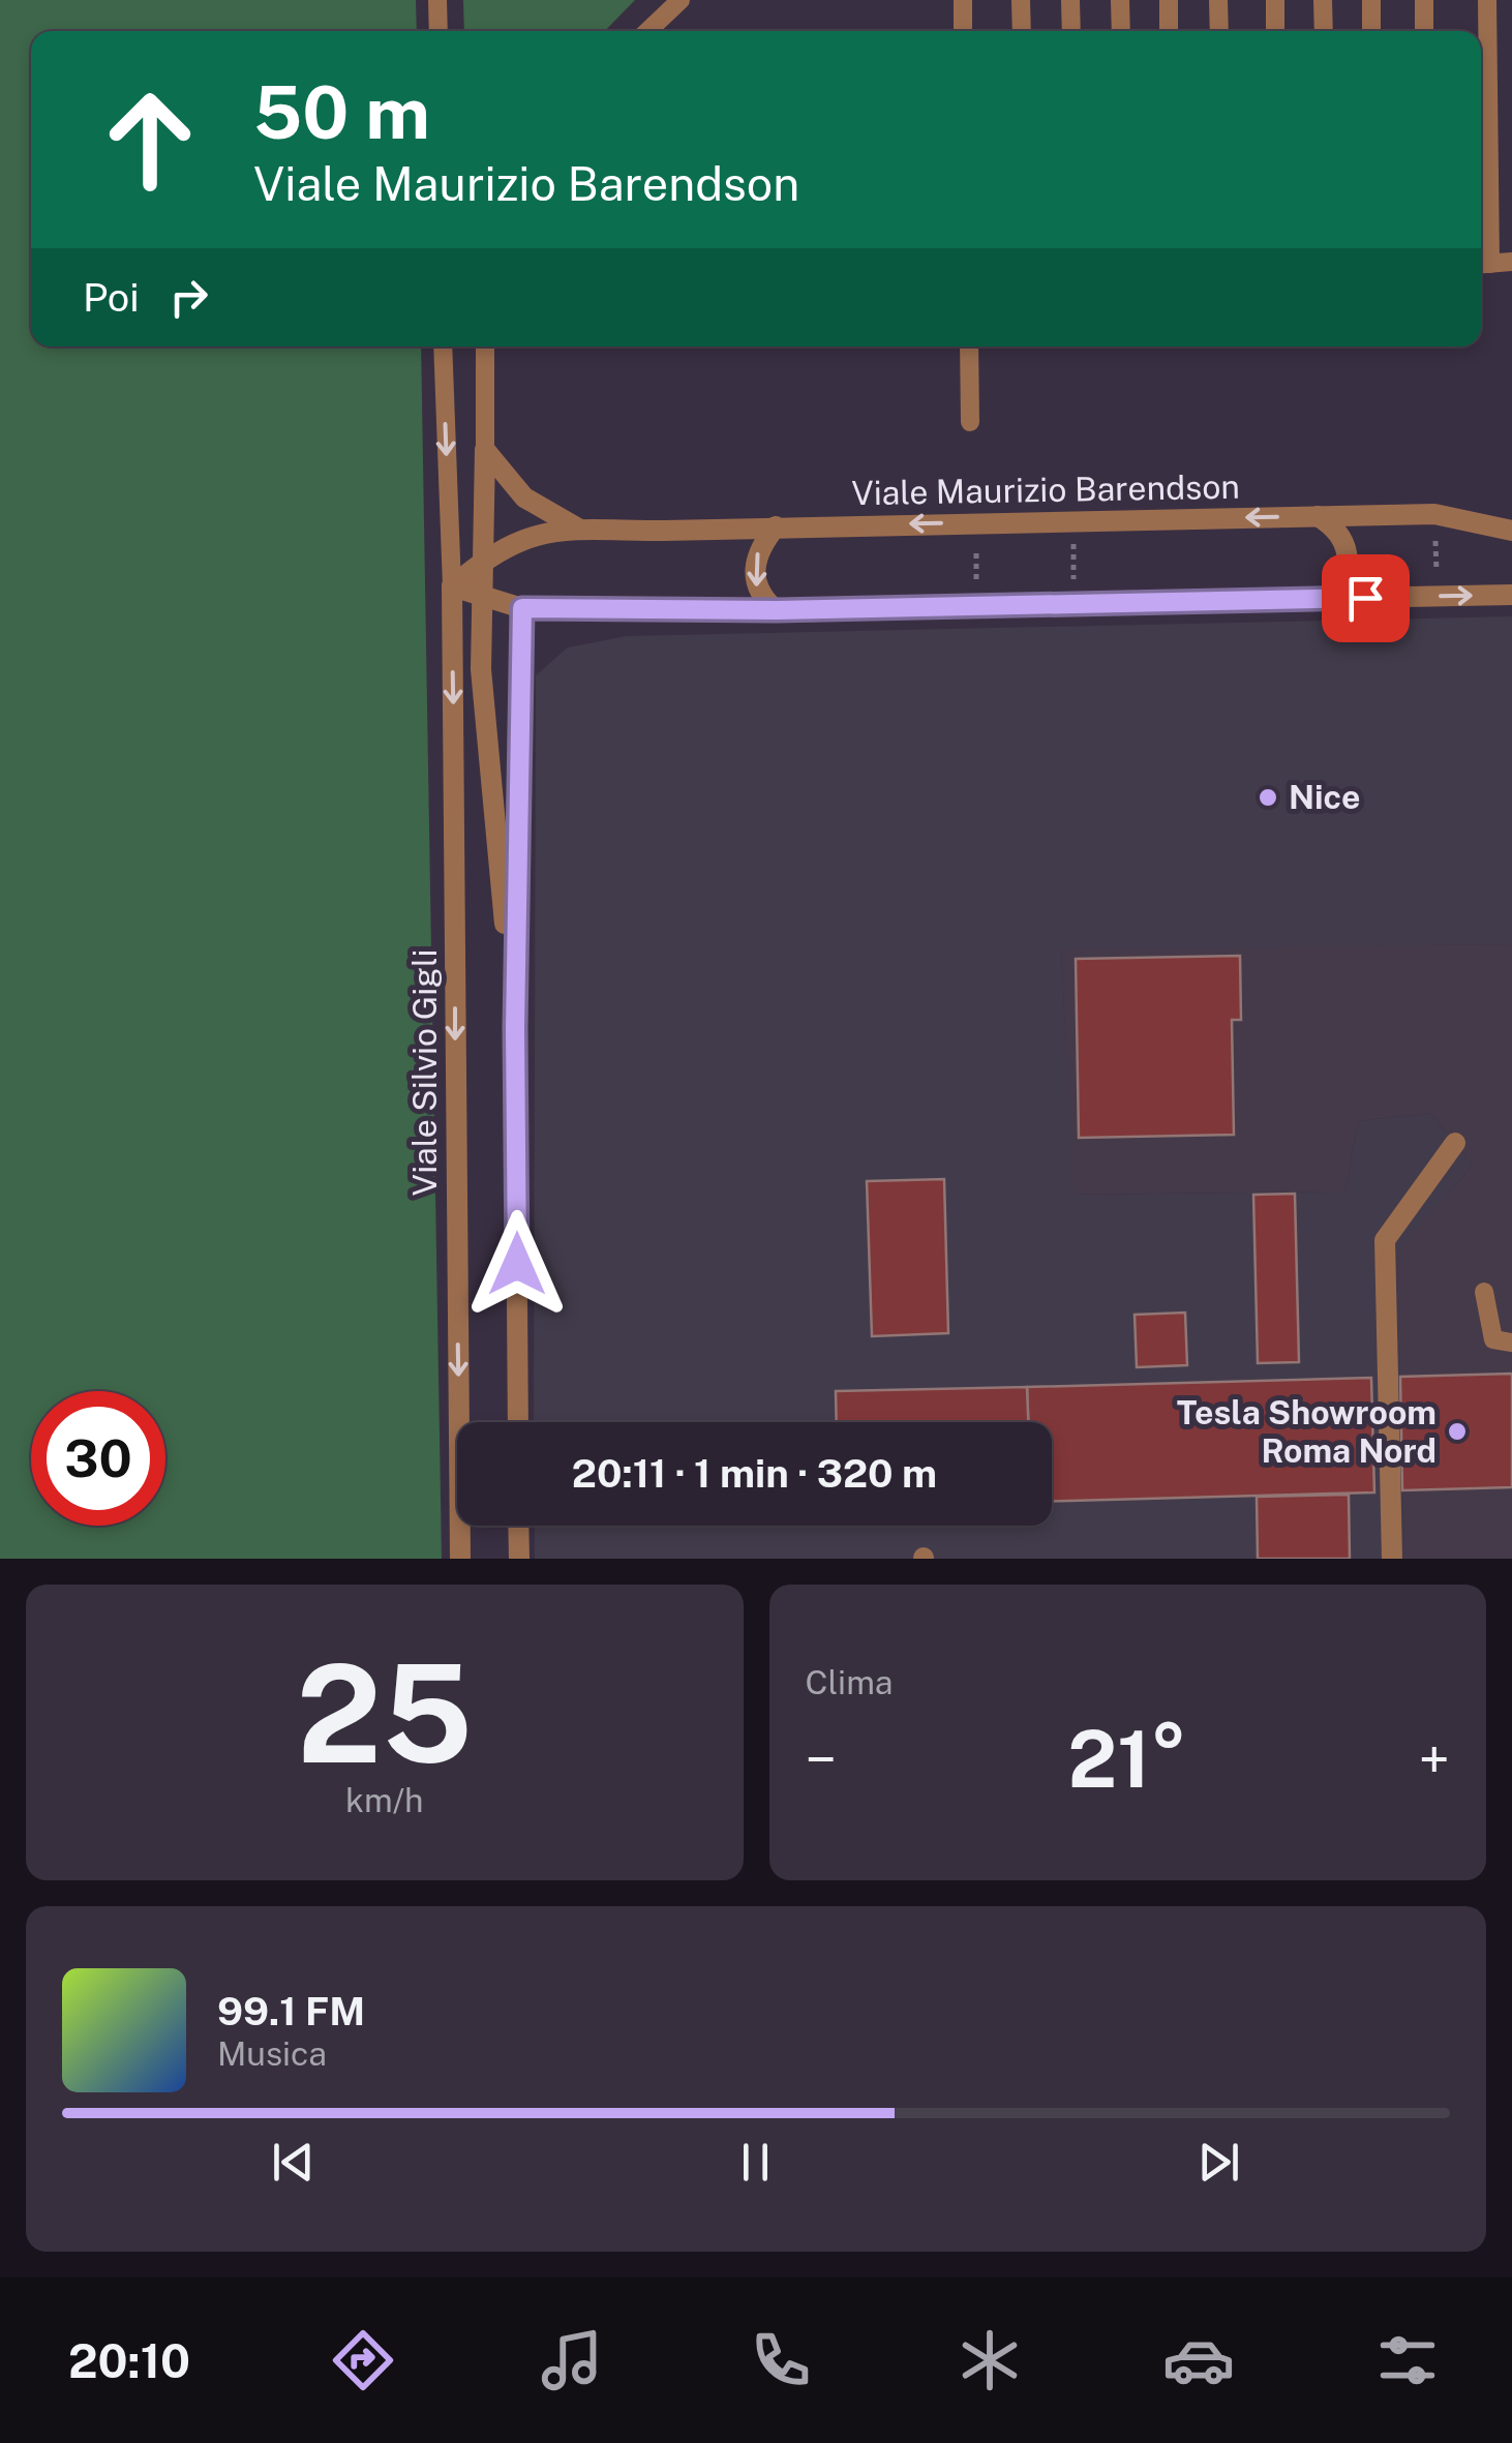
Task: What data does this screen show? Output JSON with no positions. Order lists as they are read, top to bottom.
{
  "streets": {
    "street": ["Viale Maurizio Barendson", "Viale Silvio Gigli"]
  },
  "crossings": [
    ["Viale Maurizio Barendson", "Viale Silvio Gigli"]
  ],
  "places": ["Nice", "Tesla Showroom Roma Nord"],
  "page": {
    "turn": ["50 m", "Viale Maurizio Barendson"],
    "then": "Poi",
    "limit": "30",
    "trip": "20:11 · 1 min · 320 m",
    "tile": [
      ["25", "km/h"],
      "Clima"
    ],
    "heat": ["−", "21°", "+"],
    "song": ["99.1 FM", "Musica"],
    "tabs": "20:10"
  }
}
